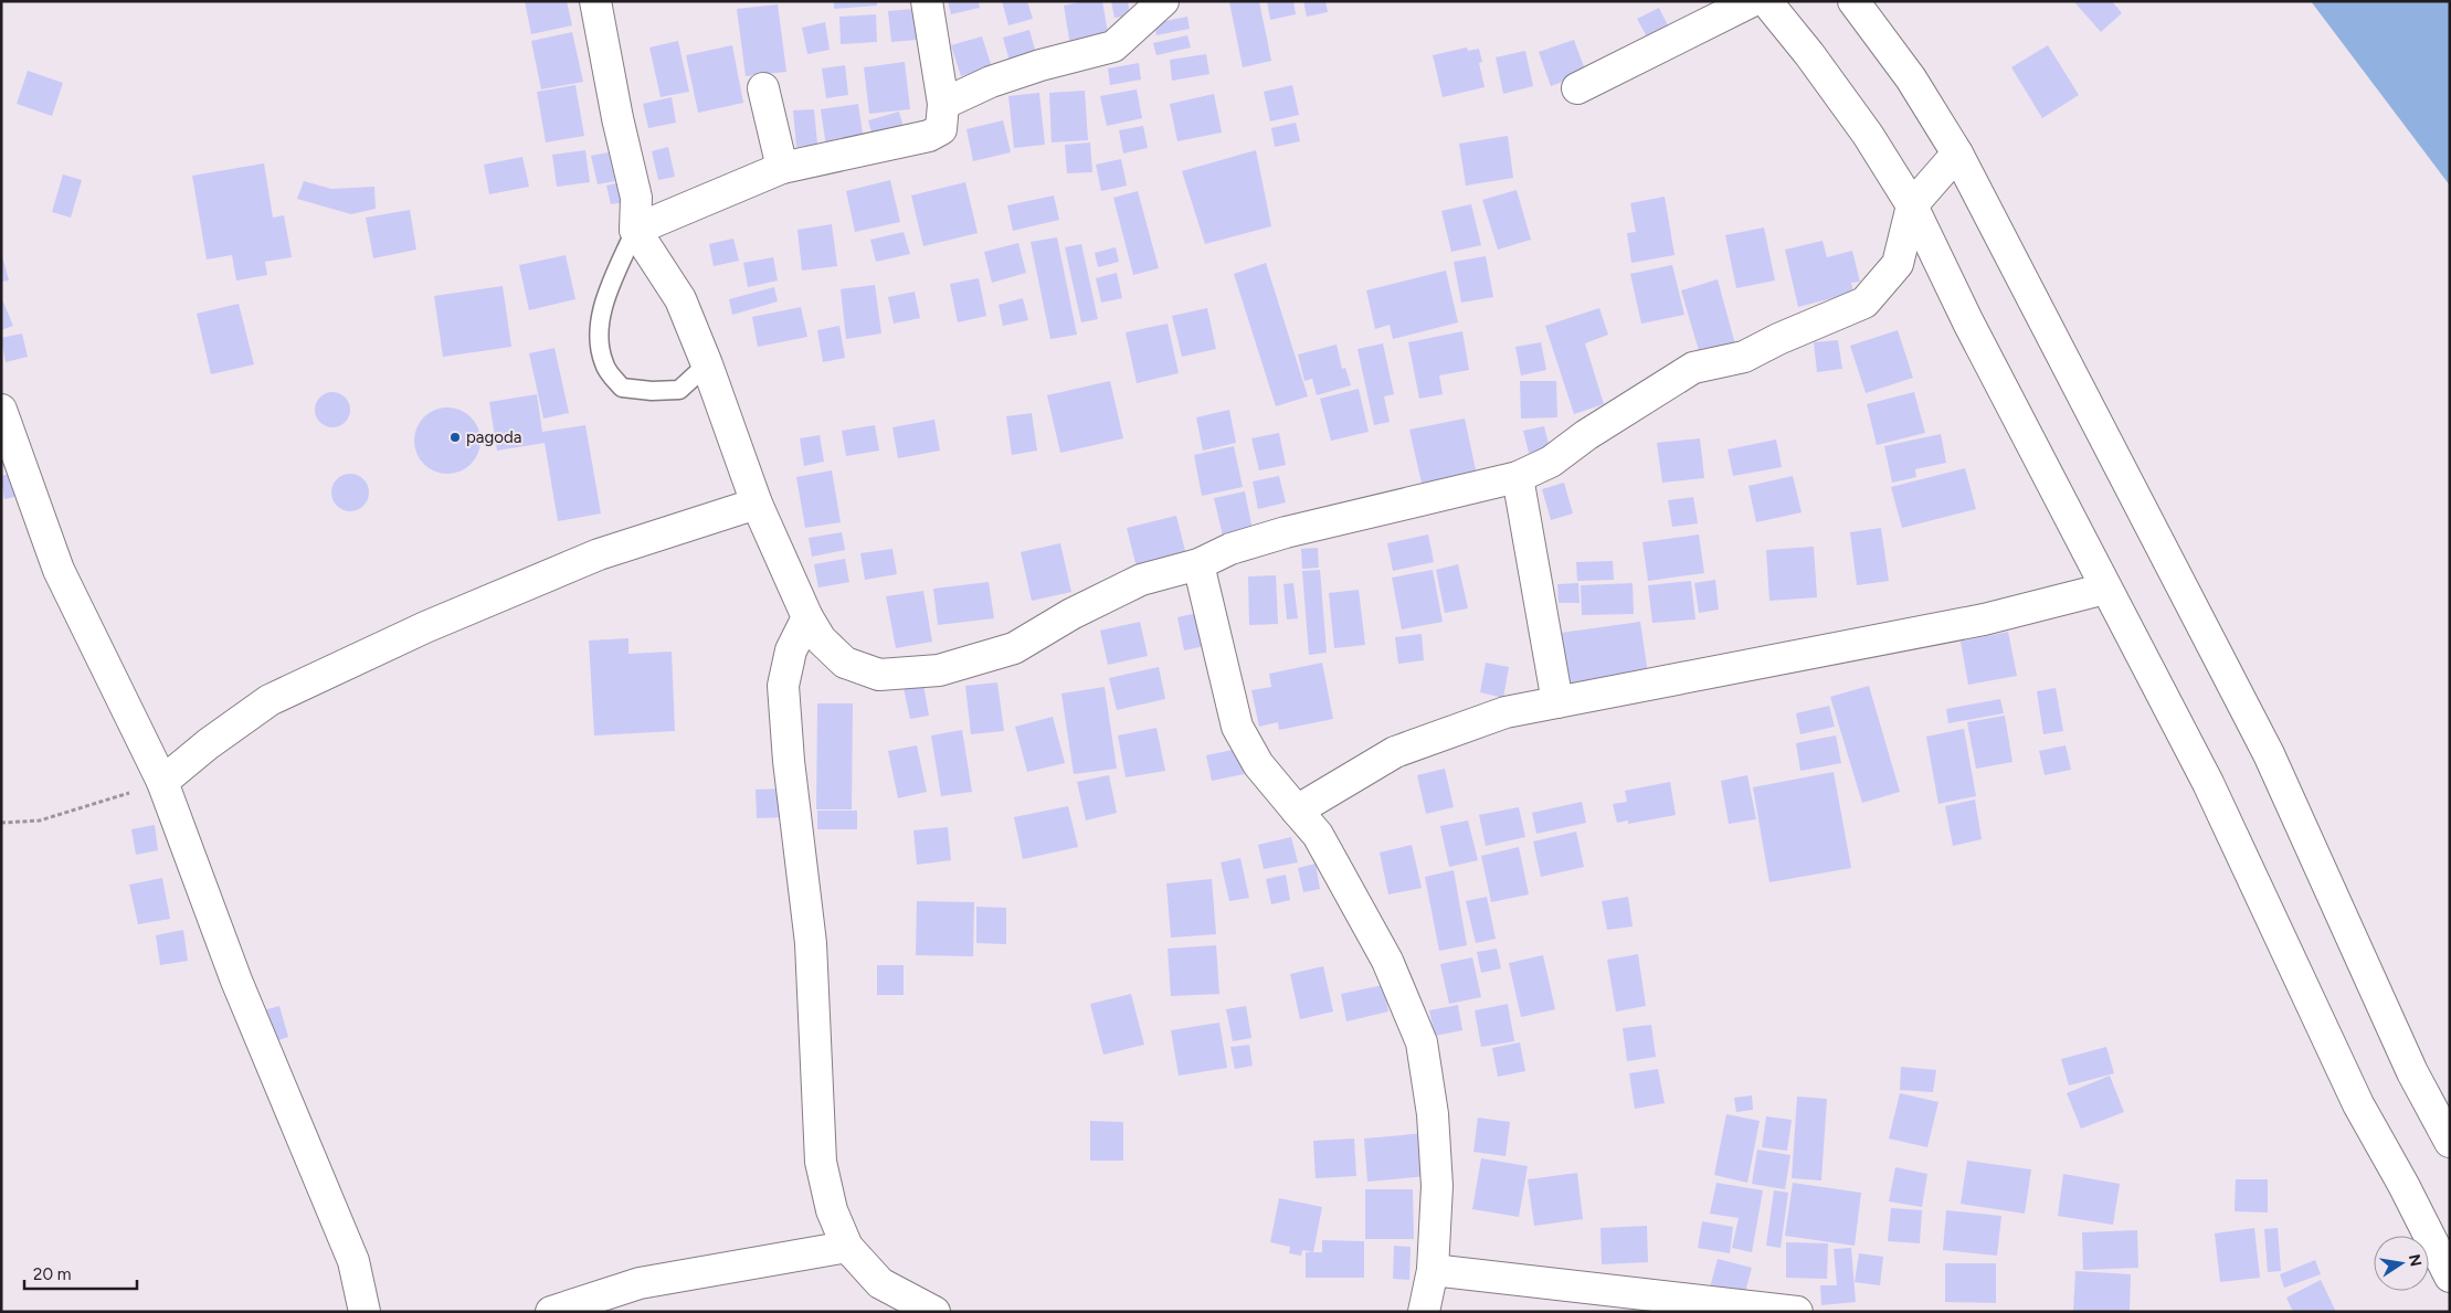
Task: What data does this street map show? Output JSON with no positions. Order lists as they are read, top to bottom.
{
  "places": ["pagoda"],
  "scale_bar": "20 m",
  "north": "right"
}
